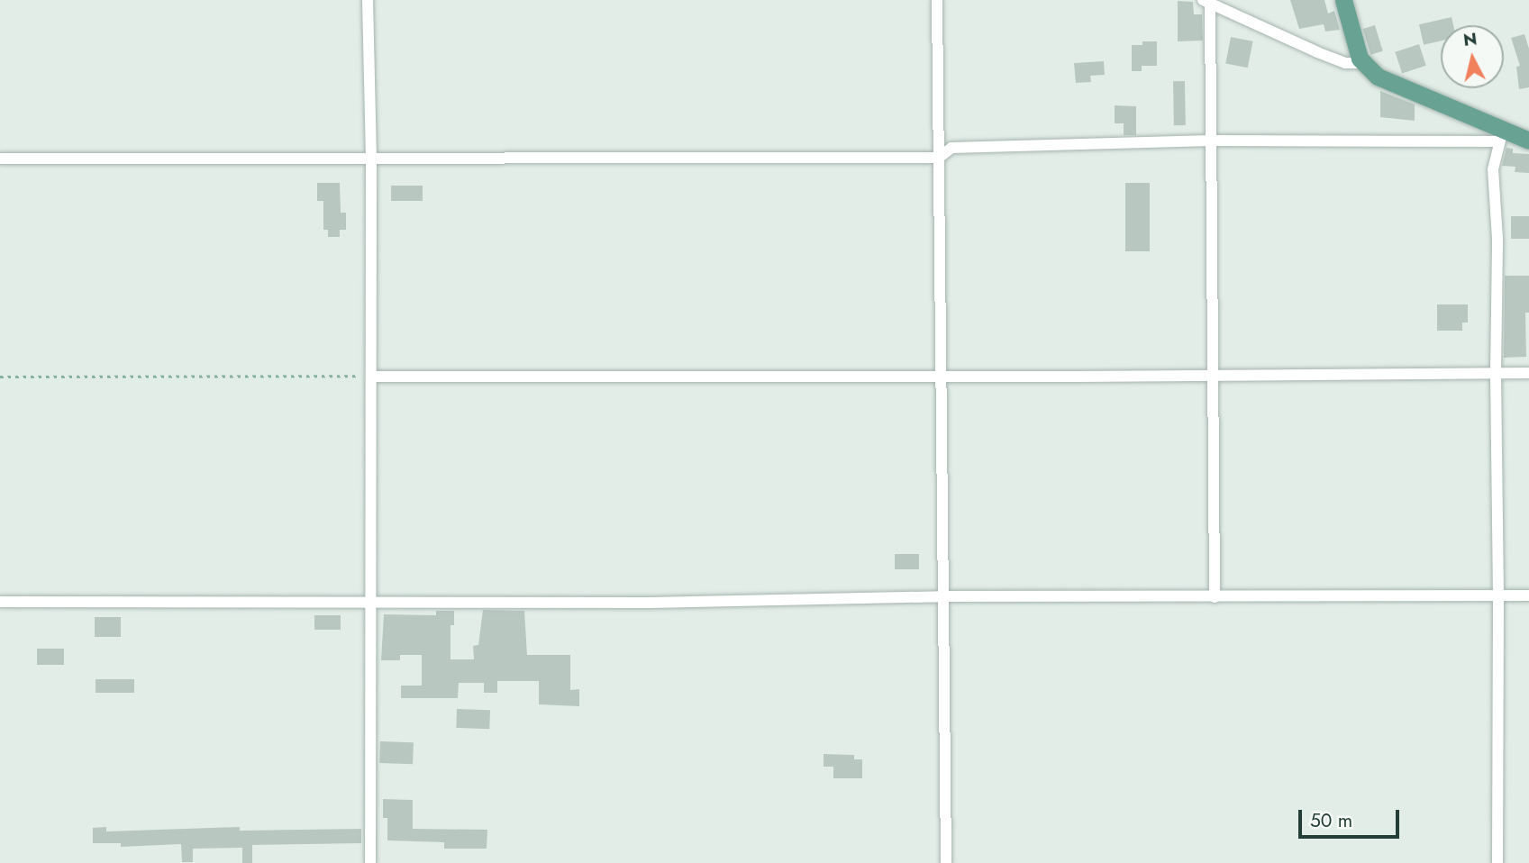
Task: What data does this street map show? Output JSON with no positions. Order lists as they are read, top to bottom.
{
  "scale_bar": "50 m",
  "north": "top"
}
